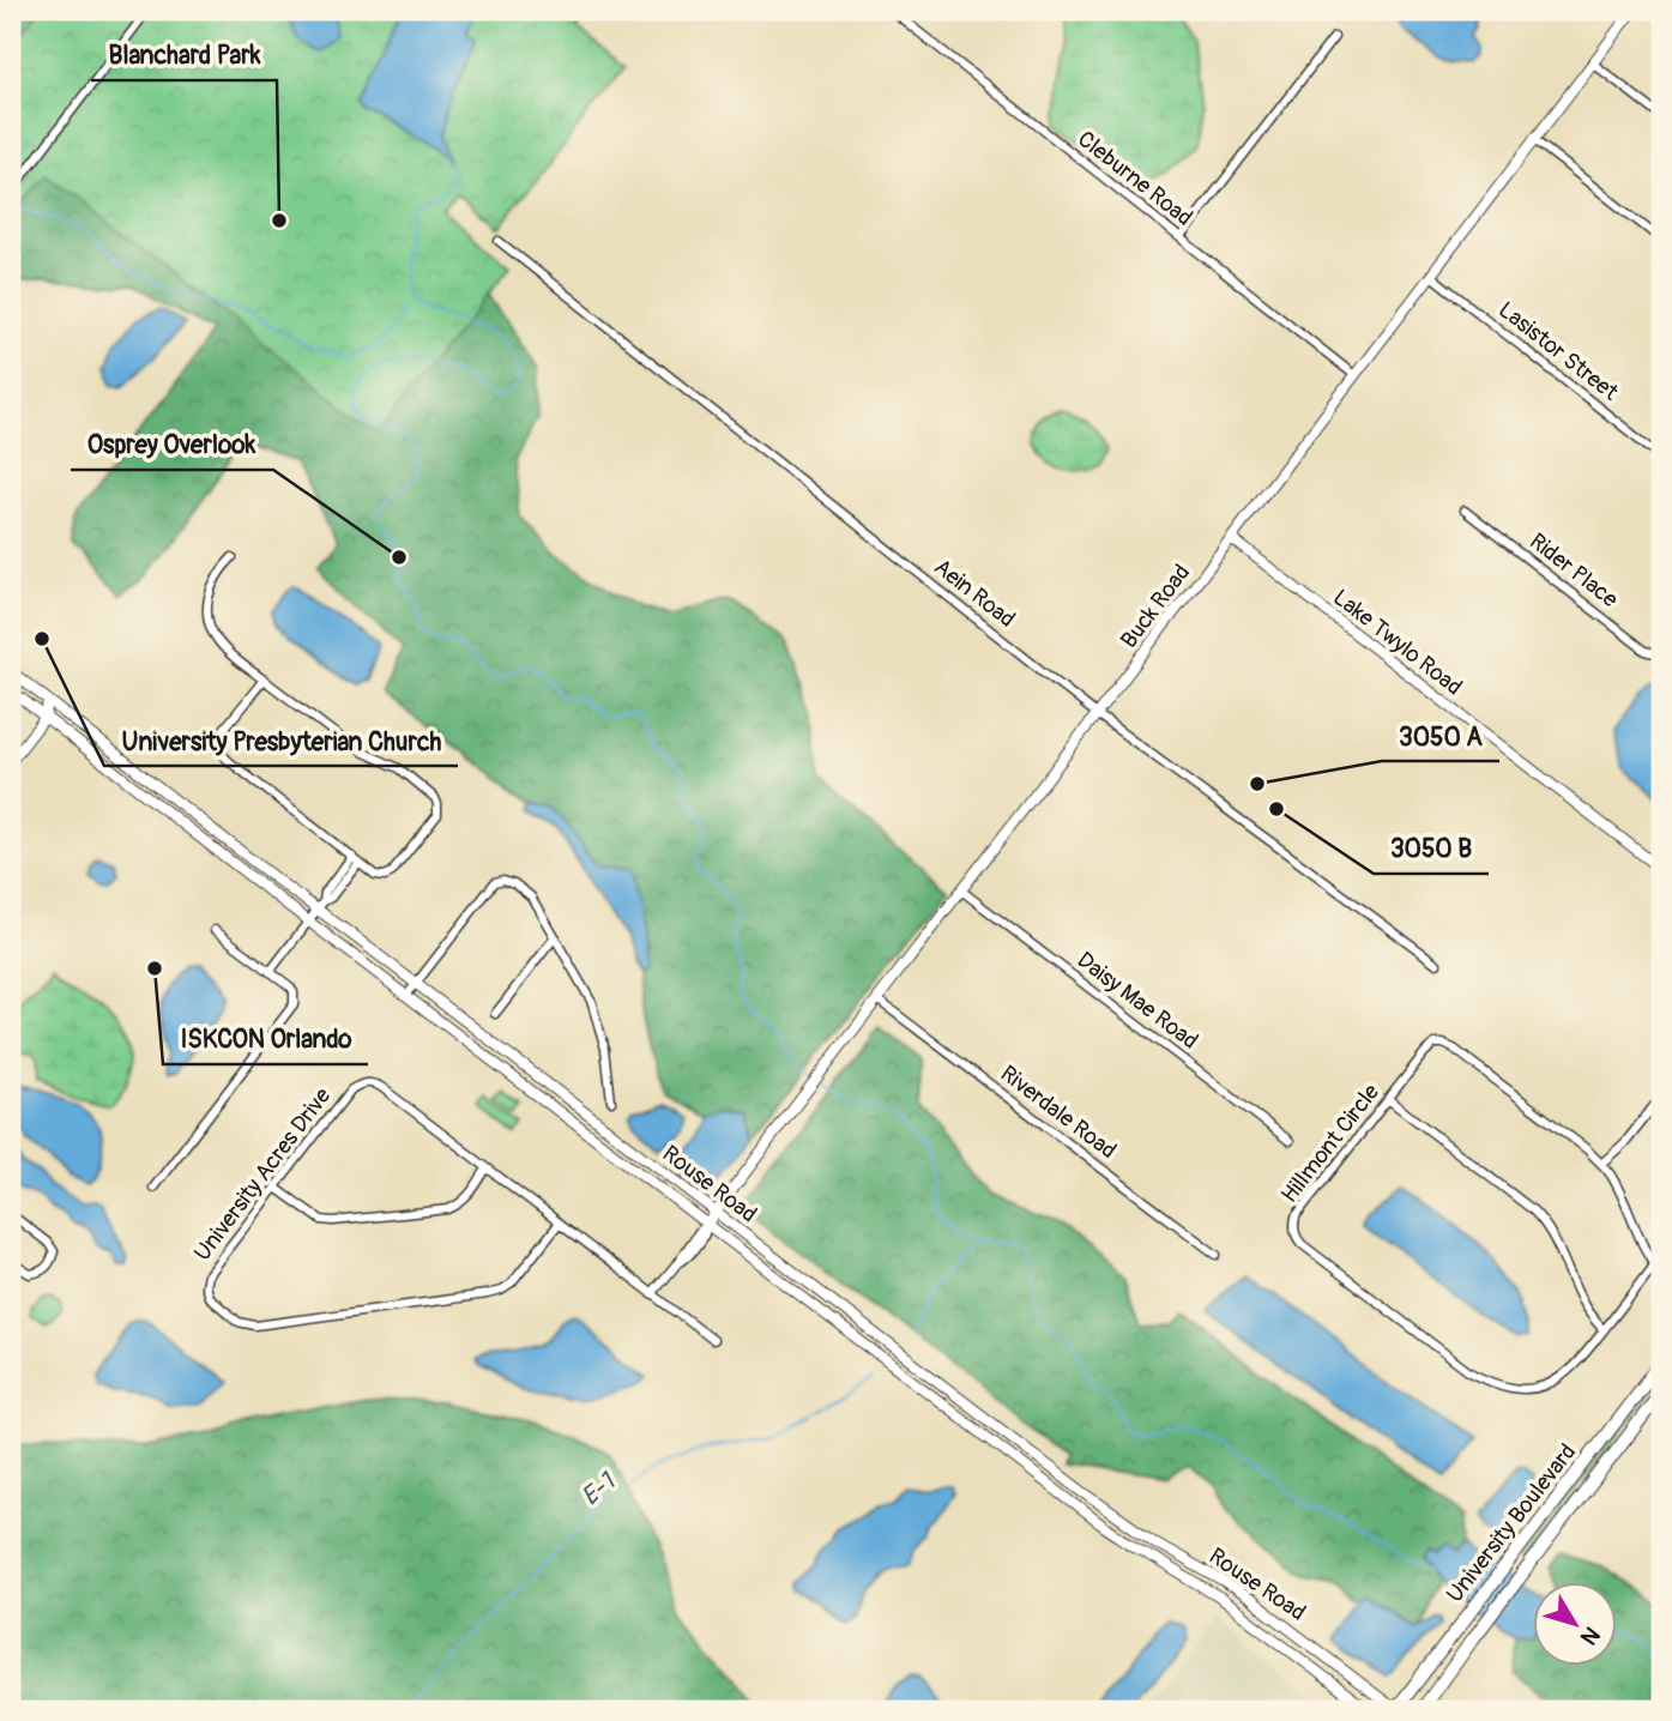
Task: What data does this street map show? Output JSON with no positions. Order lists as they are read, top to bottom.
{
  "streets": {
    "main road": ["University Boulevard"],
    "street": [
      "Cleburne Road",
      "Lasistor Street",
      "Rider Place",
      "Aein Road",
      "Buck Road",
      "Lake Twylo Road",
      "Daisy Mae Road",
      "Riverdale Road",
      "Hillmont Circle",
      "University Acres Drive",
      "Rouse Road"
    ]
  },
  "crossings": [
    ["Cleburne Road", "Buck Road"],
    ["Lasistor Street", "Buck Road"],
    ["Aein Road", "Buck Road"],
    ["Buck Road", "Lake Twylo Road"],
    ["Buck Road", "Daisy Mae Road"],
    ["Buck Road", "Riverdale Road"],
    ["Buck Road", "University Acres Drive"],
    ["Buck Road", "Rouse Road"],
    ["Rouse Road", "University Boulevard"]
  ],
  "water": ["E-1"],
  "places": [
    "Blanchard Park",
    "Osprey Overlook",
    "University Presbyterian Church",
    "3050 A",
    "3050 B",
    "ISKCON Orlando"
  ],
  "north": "bottom right"
}
